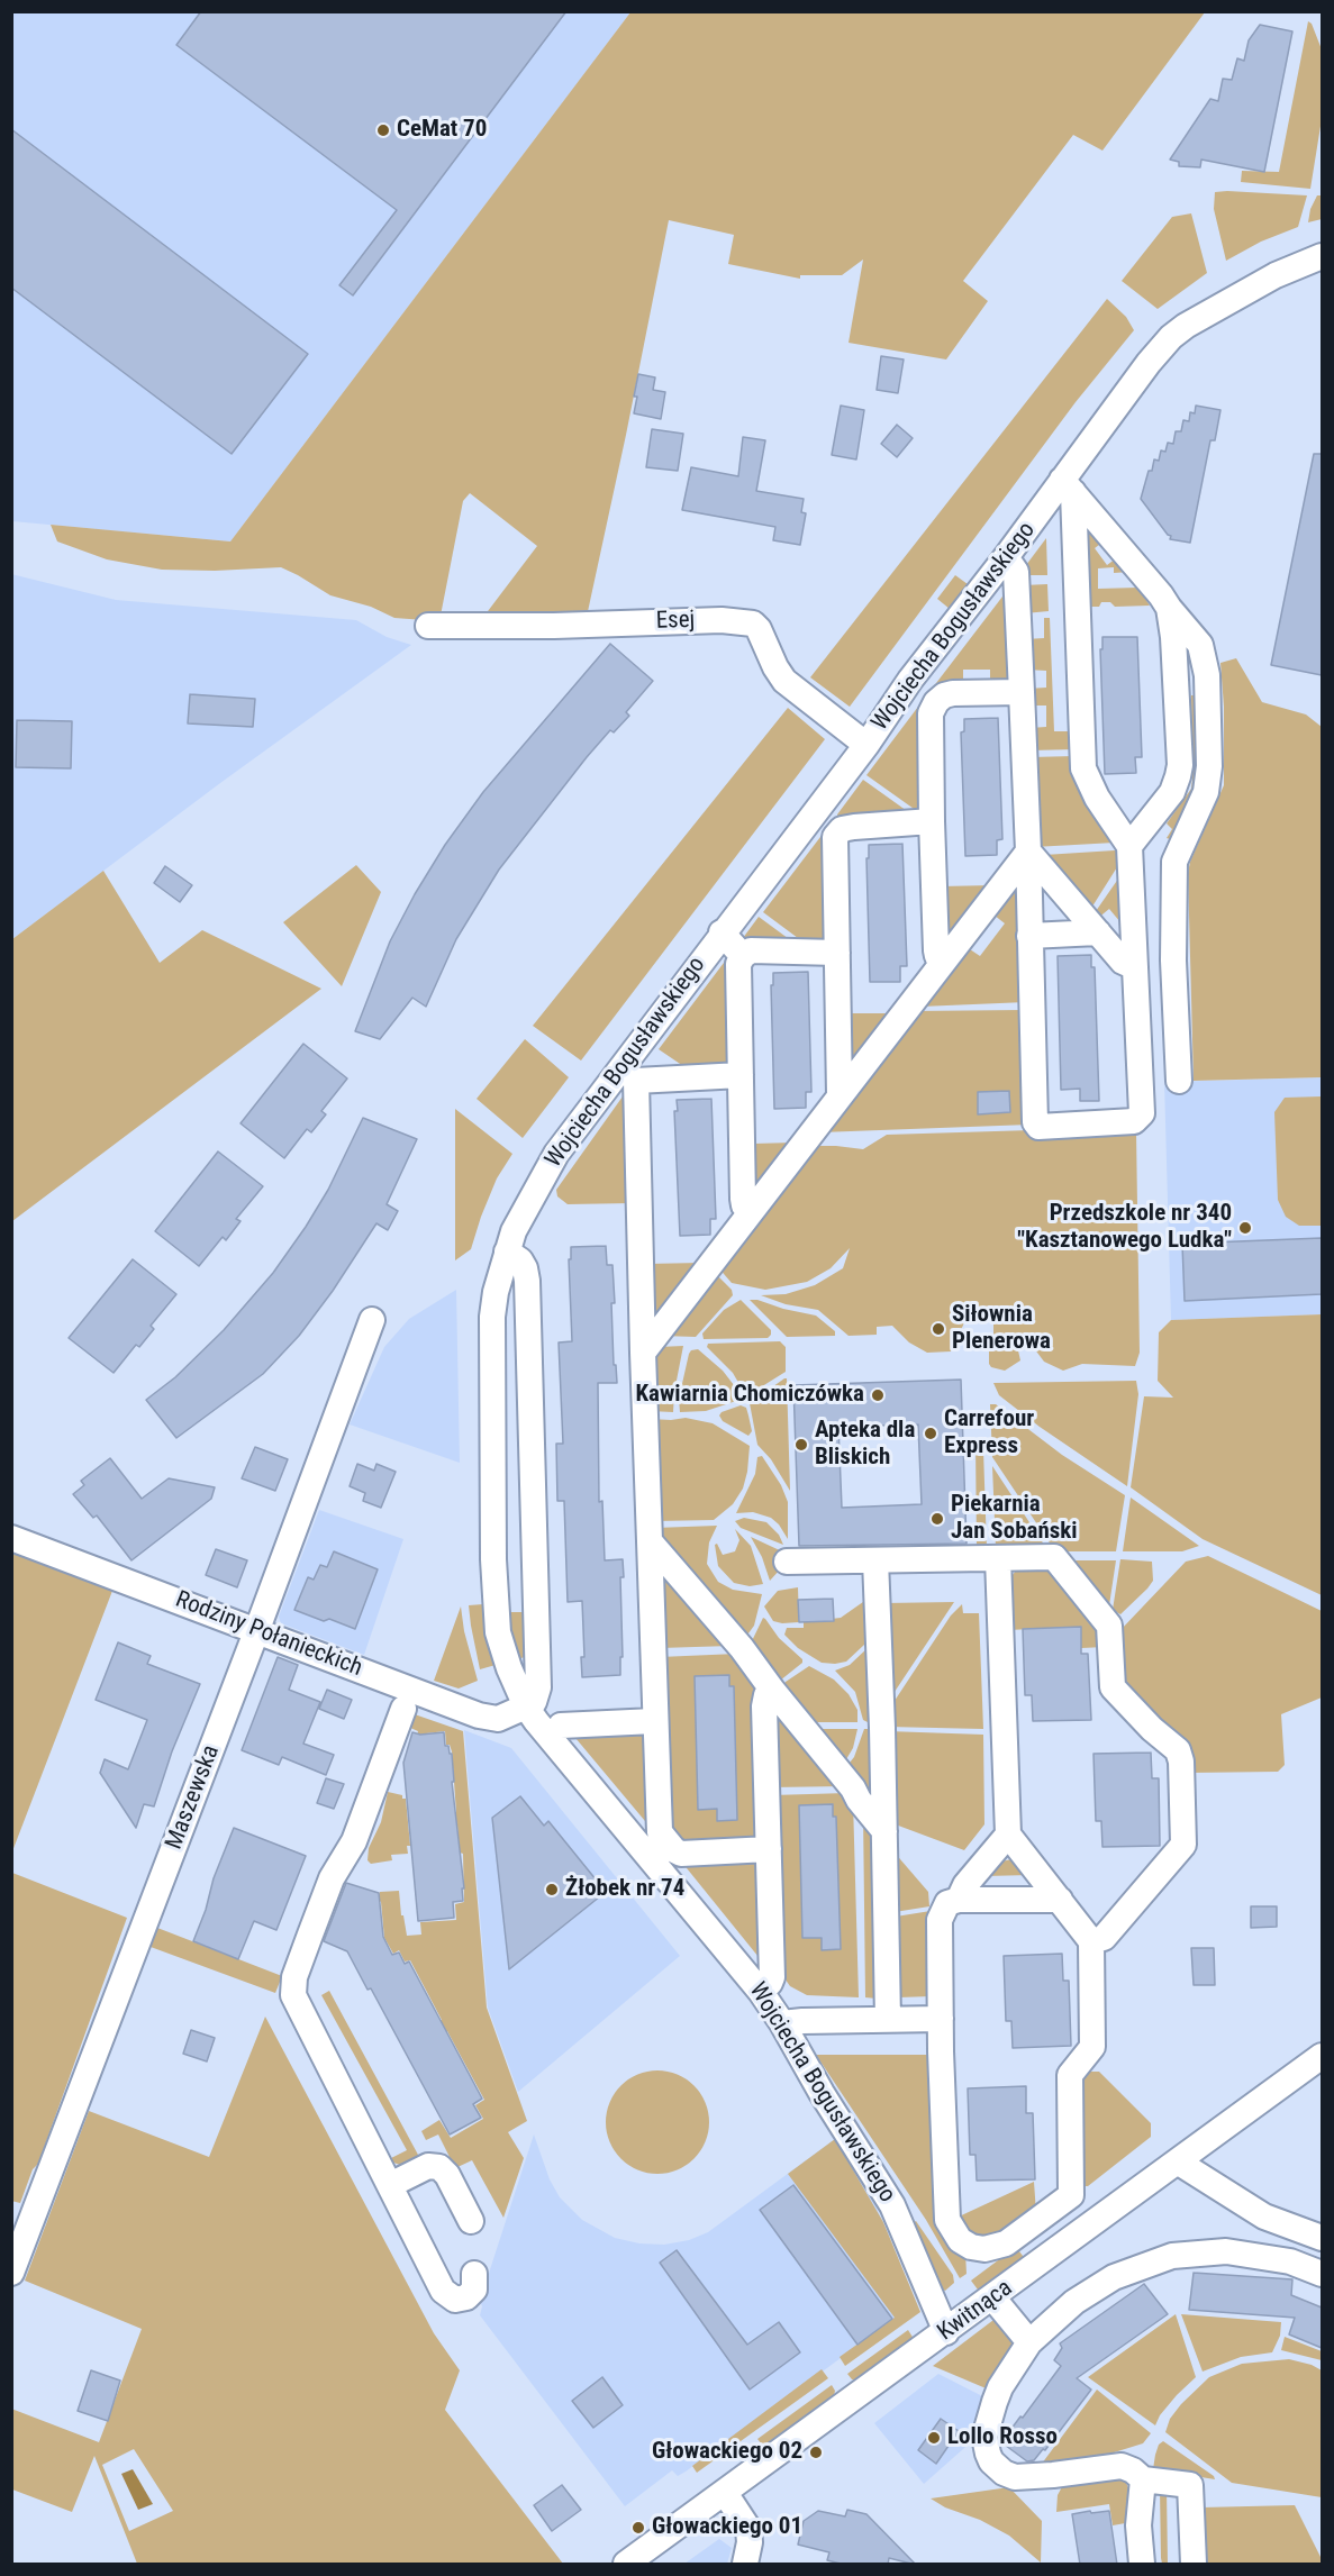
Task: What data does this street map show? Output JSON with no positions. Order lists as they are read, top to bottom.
{
  "streets": {
    "street": [
      "Esej",
      "Wojciecha Bogusławskiego",
      "Rodziny Połanieckich",
      "Maszewska",
      "Kwitnąca"
    ]
  },
  "crossings": [
    ["Esej", "Wojciecha Bogusławskiego"],
    ["Wojciecha Bogusławskiego", "Rodziny Połanieckich"],
    ["Wojciecha Bogusławskiego", "Kwitnąca"],
    ["Rodziny Połanieckich", "Maszewska"]
  ],
  "places": [
    "CeMat 70",
    "Przedszkole nr 340 \"Kasztanowego Ludka\"",
    "Siłownia Plenerowa",
    "Kawiarnia Chomiczówka",
    "Carrefour Express",
    "Apteka dla Bliskich",
    "Piekarnia Jan Sobański",
    "Żłobek nr 74",
    "Lollo Rosso",
    "Głowackiego 02",
    "Głowackiego 01"
  ]
}
